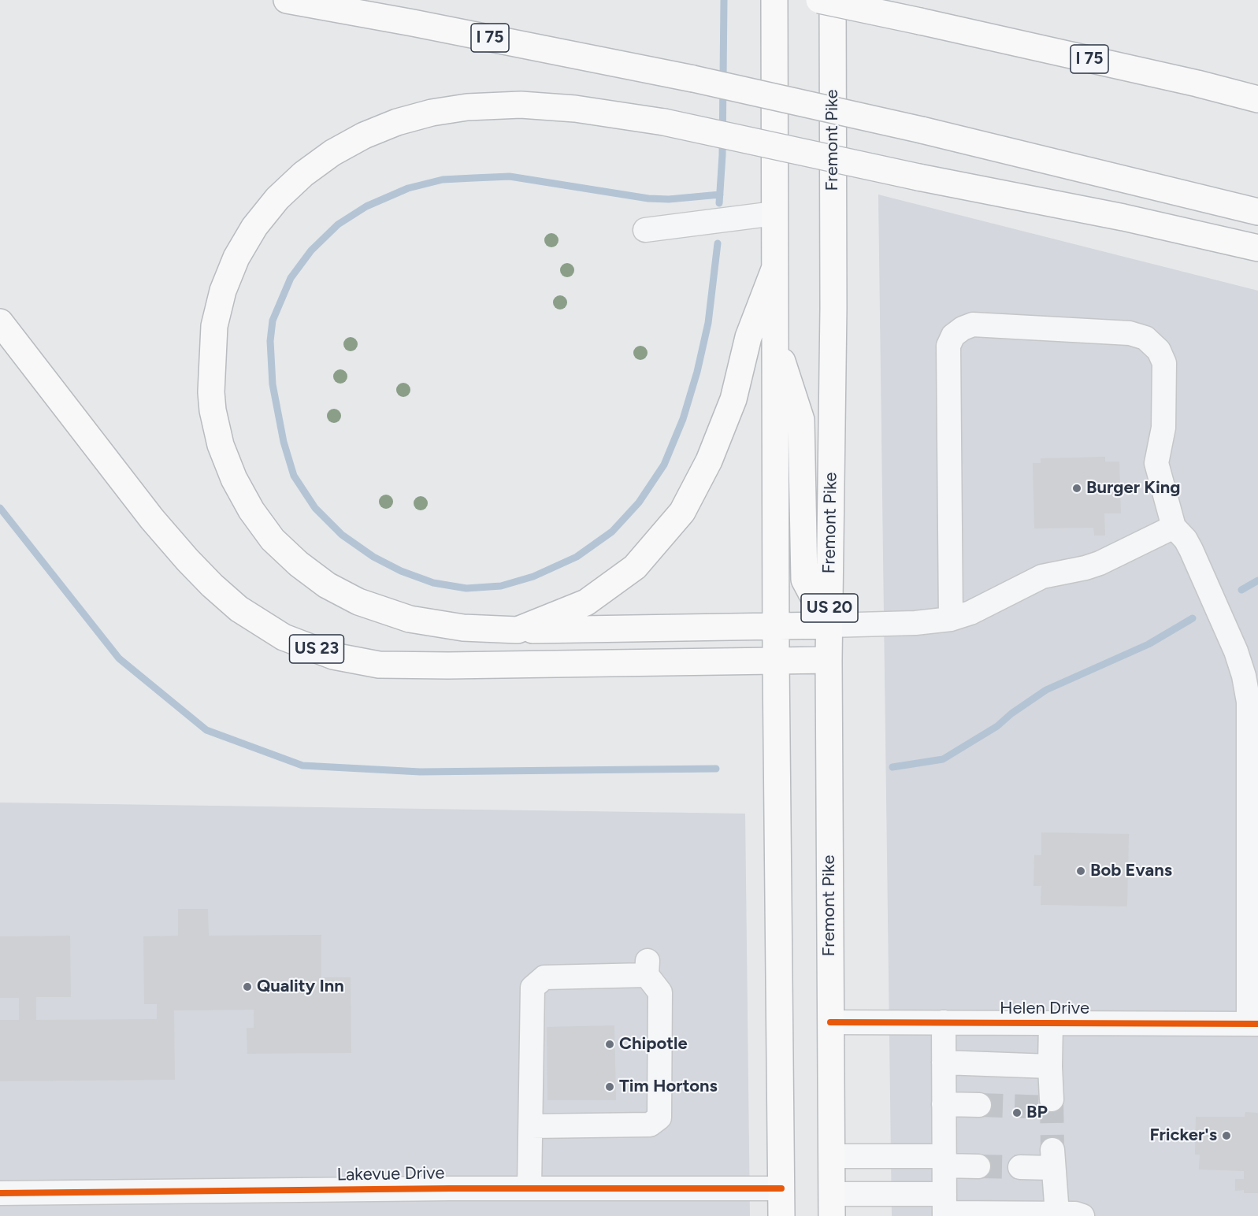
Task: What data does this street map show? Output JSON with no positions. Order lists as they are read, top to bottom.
{
  "streets": {
    "highway": [
      "I 75",
      "Fremont Pike",
      "US 20",
      "US 23"
    ],
    "street": ["Helen Drive", "Lakevue Drive"]
  },
  "crossings": [
    ["Fremont Pike", "Helen Drive"],
    ["US 20", "US 23"],
    ["US 20", "Lakevue Drive"]
  ],
  "places": [
    "Burger King",
    "Bob Evans",
    "Quality Inn",
    "Chipotle",
    "Tim Hortons",
    "BP",
    "Fricker's"
  ]
}
